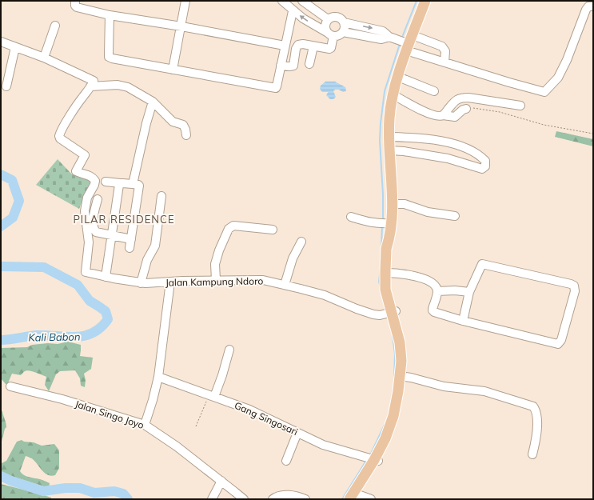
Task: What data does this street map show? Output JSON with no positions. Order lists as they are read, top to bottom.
{
  "streets": {
    "street": ["Jalan Kampung Ndoro", "Jalan Singo Joyo", "Gang Singosari"]
  },
  "districts": ["PILAR RESIDENCE"],
  "water": ["Kali Babon"]
}
